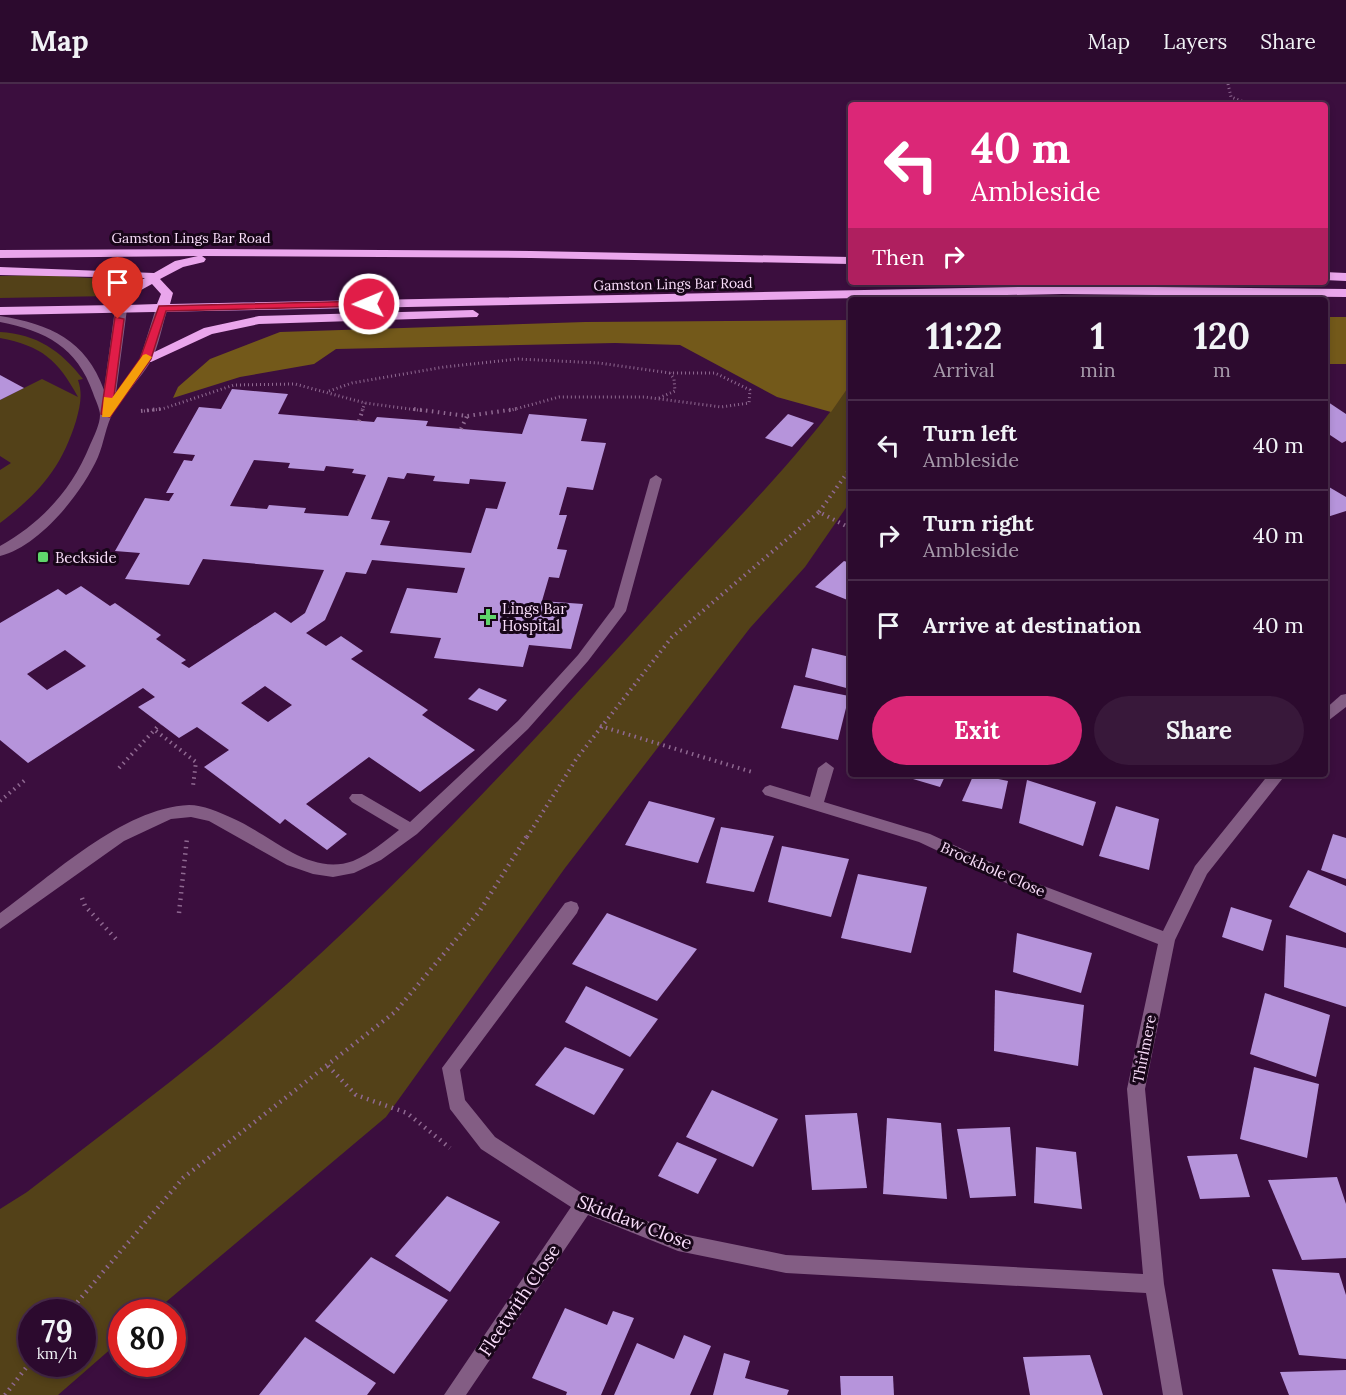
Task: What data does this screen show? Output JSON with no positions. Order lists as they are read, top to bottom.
{
  "streets": {
    "highway": ["Gamston Lings Bar Road"],
    "street": [
      "Brockhole Close",
      "Thirlmere",
      "Skiddaw Close",
      "Fleetwith Close"
    ]
  },
  "crossings": [
    ["Brockhole Close", "Thirlmere"],
    ["Thirlmere", "Skiddaw Close"],
    ["Skiddaw Close", "Fleetwith Close"]
  ],
  "places": {
    "transit": ["Beckside"],
    "health": ["Lings Bar Hospital"]
  },
  "page": {
    "header": "Map",
    "nav": ["Map", "Layers", "Share"],
    "turn": ["40 m", "Ambleside"],
    "then": "Then",
    "eta": [
      "11:22",
      "Arrival",
      "1",
      "min",
      "120",
      "m"
    ],
    "list": [
      {
        "name": "Turn left",
        "note": "Ambleside",
        "value": "40 m"
      },
      {
        "name": "Turn right",
        "note": "Ambleside",
        "value": "40 m"
      },
      {
        "name": "Arrive at destination",
        "value": "40 m"
      }
    ],
    "buttons": ["Exit", "Share"],
    "speed": "79 km/h",
    "limit": "80"
  }
}
